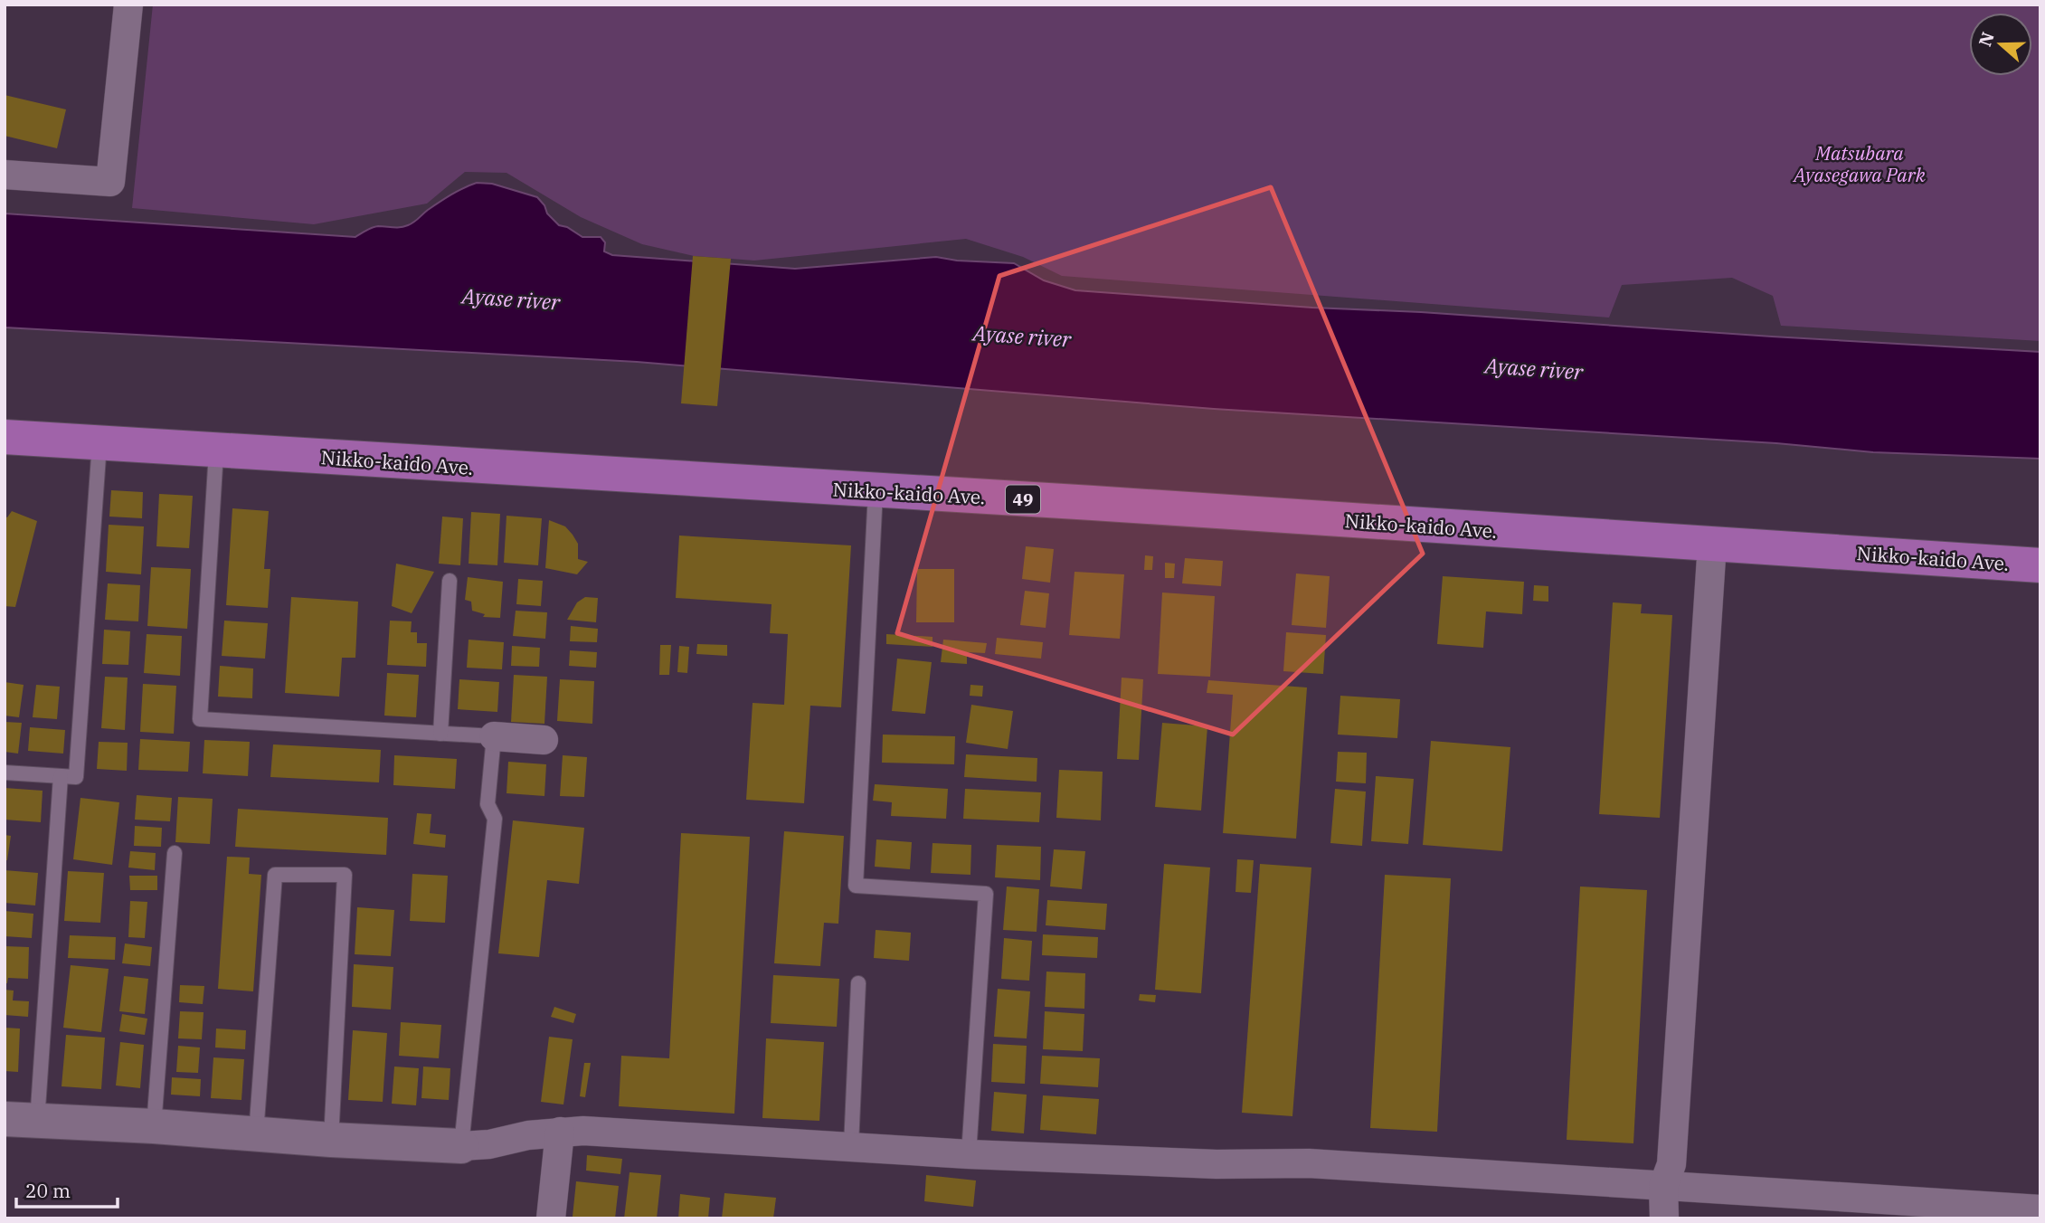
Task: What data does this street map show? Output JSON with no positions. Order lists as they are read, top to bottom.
{
  "streets": {
    "main road": ["Nikko-kaido Ave.", "49"]
  },
  "water": ["Ayase river"],
  "parks": ["Matsubara Ayasegawa Park"],
  "scale_bar": "20 m",
  "north": "left"
}
